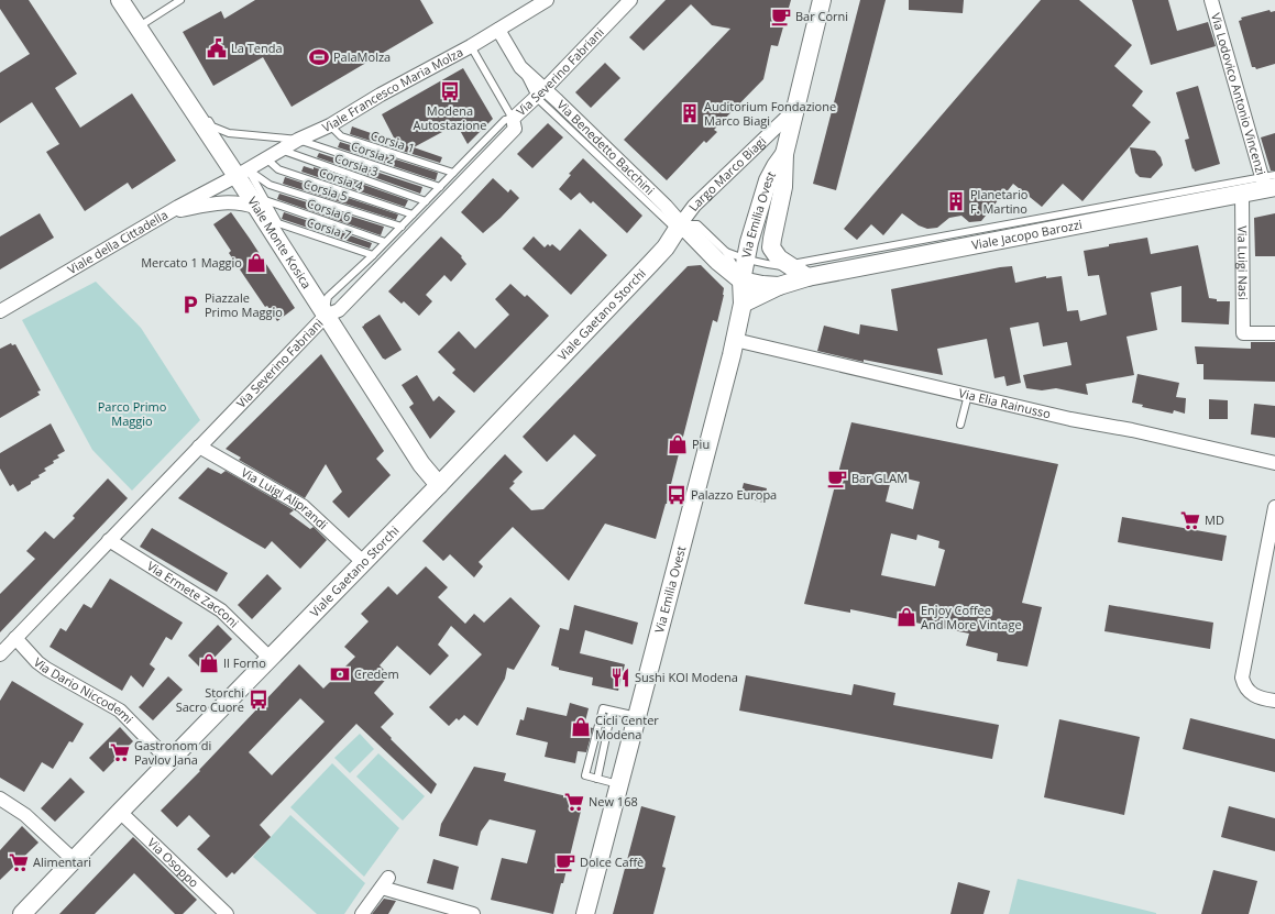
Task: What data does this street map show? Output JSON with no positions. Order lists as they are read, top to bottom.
{
  "streets": {
    "street": [
      "Via Severino Fabriani",
      "Viale Francesco Maria Molza",
      "Via Lodovico Antonio Vincenzi",
      "Via Benedetto Bacchini",
      "Largo Marco Biagi",
      "Via Emilia Ovest",
      "Viale Jacopo Barozzi",
      "Viale della Cittadella",
      "Viale Monte Kosica",
      "Via Luigi Nasi",
      "Viale Gaetano Storchi",
      "Via Elia Rainusso",
      "Via Luigi Aliprandi",
      "Via Ermete Zacconi",
      "Via Dario Niccodemi",
      "Via Osoppo"
    ],
    "lane": [
      "Corsia 1",
      "Corsia 2",
      "Corsia 3",
      "Corsia 4",
      "Corsia 5",
      "Corsia 6",
      "Corsia 7"
    ]
  },
  "crossings": [
    ["Via Severino Fabriani", "Via Benedetto Bacchini"],
    ["Via Severino Fabriani", "Viale Monte Kosica"],
    ["Via Severino Fabriani", "Via Luigi Aliprandi"],
    ["Via Severino Fabriani", "Via Ermete Zacconi"],
    ["Via Severino Fabriani", "Via Dario Niccodemi"],
    ["Viale Francesco Maria Molza", "Corsia 1"],
    ["Viale Francesco Maria Molza", "Via Benedetto Bacchini"],
    ["Viale Francesco Maria Molza", "Corsia 2"],
    ["Viale Francesco Maria Molza", "Corsia 3"],
    ["Viale Francesco Maria Molza", "Corsia 4"],
    ["Viale Francesco Maria Molza", "Corsia 5"],
    ["Viale Francesco Maria Molza", "Viale della Cittadella"],
    ["Viale Francesco Maria Molza", "Viale Monte Kosica"],
    ["Via Lodovico Antonio Vincenzi", "Viale Jacopo Barozzi"],
    ["Via Benedetto Bacchini", "Largo Marco Biagi"],
    ["Via Benedetto Bacchini", "Viale Gaetano Storchi"],
    ["Largo Marco Biagi", "Via Emilia Ovest"],
    ["Largo Marco Biagi", "Viale Gaetano Storchi"],
    ["Corsia 5", "Viale della Cittadella"],
    ["Corsia 5", "Viale Monte Kosica"],
    ["Corsia 6", "Corsia 7"],
    ["Corsia 6", "Viale Monte Kosica"],
    ["Via Emilia Ovest", "Viale Jacopo Barozzi"],
    ["Via Emilia Ovest", "Via Elia Rainusso"],
    ["Corsia 7", "Viale Monte Kosica"],
    ["Viale Jacopo Barozzi", "Via Luigi Nasi"],
    ["Viale della Cittadella", "Viale Monte Kosica"],
    ["Viale Monte Kosica", "Viale Gaetano Storchi"],
    ["Viale Gaetano Storchi", "Via Luigi Aliprandi"],
    ["Viale Gaetano Storchi", "Via Ermete Zacconi"],
    ["Viale Gaetano Storchi", "Via Dario Niccodemi"],
    ["Viale Gaetano Storchi", "Via Osoppo"]
  ],
  "parks": ["Parco Primo Maggio"],
  "places": {
    "cafe": ["Bar Corni", "Bar GLAM", "Dolce Caffè"],
    "public building": ["La Tenda"],
    "sports": ["PalaMolza"],
    "bus stop": ["Modena Autostazione", "Palazzo Europa", "Storchi Sacro Cuore"],
    "building": ["Auditorium Fondazione Marco Biagi", "Planetario F. Martino"],
    "shop": [
      "Mercato 1 Maggio",
      "Piu",
      "Enjoy Coffee And More Vintage",
      "Il Forno",
      "Cicli Center Modena"
    ],
    "parking": ["Piazzale Primo Maggio"],
    "supermarket": [
      "MD",
      "Gastronom di Pavlov Jana",
      "New 168",
      "Alimentari"
    ],
    "bank": ["Credem"],
    "restaurant": ["Sushi KOI Modena"]
  }
}
